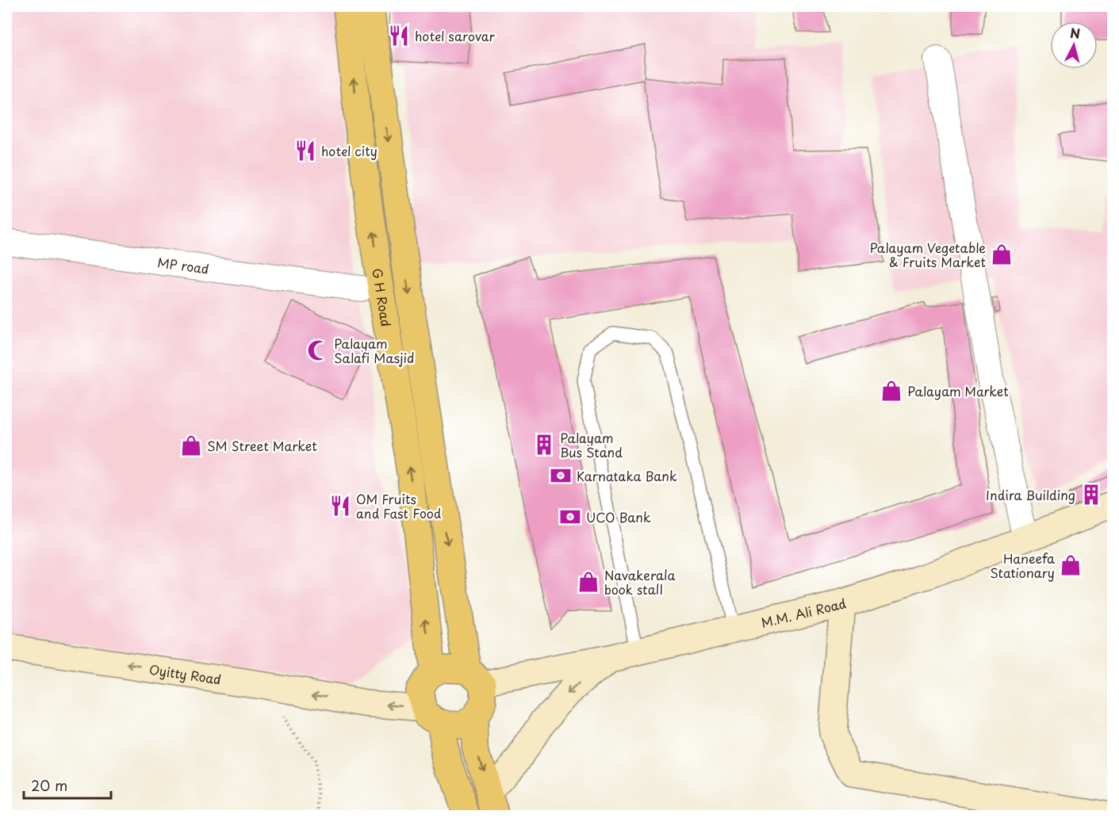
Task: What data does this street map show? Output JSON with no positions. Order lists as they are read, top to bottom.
{
  "streets": {
    "main road": ["G H Road", "M.M. Ali Road", "Oyitty Road"],
    "street": ["MP road"]
  },
  "crossings": [
    ["G H Road", "M.M. Ali Road"],
    ["G H Road", "Oyitty Road"],
    ["M.M. Ali Road", "Oyitty Road"]
  ],
  "one_way": ["Oyitty Road"],
  "places": {
    "restaurant": ["hotel sarovar", "hotel city", "OM Fruits and Fast Food"],
    "shop": [
      "Palayam Vegetable & Fruits Market",
      "Palayam Market",
      "SM Street Market",
      "Haneefa Stationary",
      "Navakerala book stall"
    ],
    "mosque": ["Palayam Salafi Masjid"],
    "building": ["Palayam Bus Stand", "Indira Building"],
    "bank": ["Karnataka Bank", "UCO Bank"]
  },
  "scale_bar": "20 m",
  "north": "top"
}
